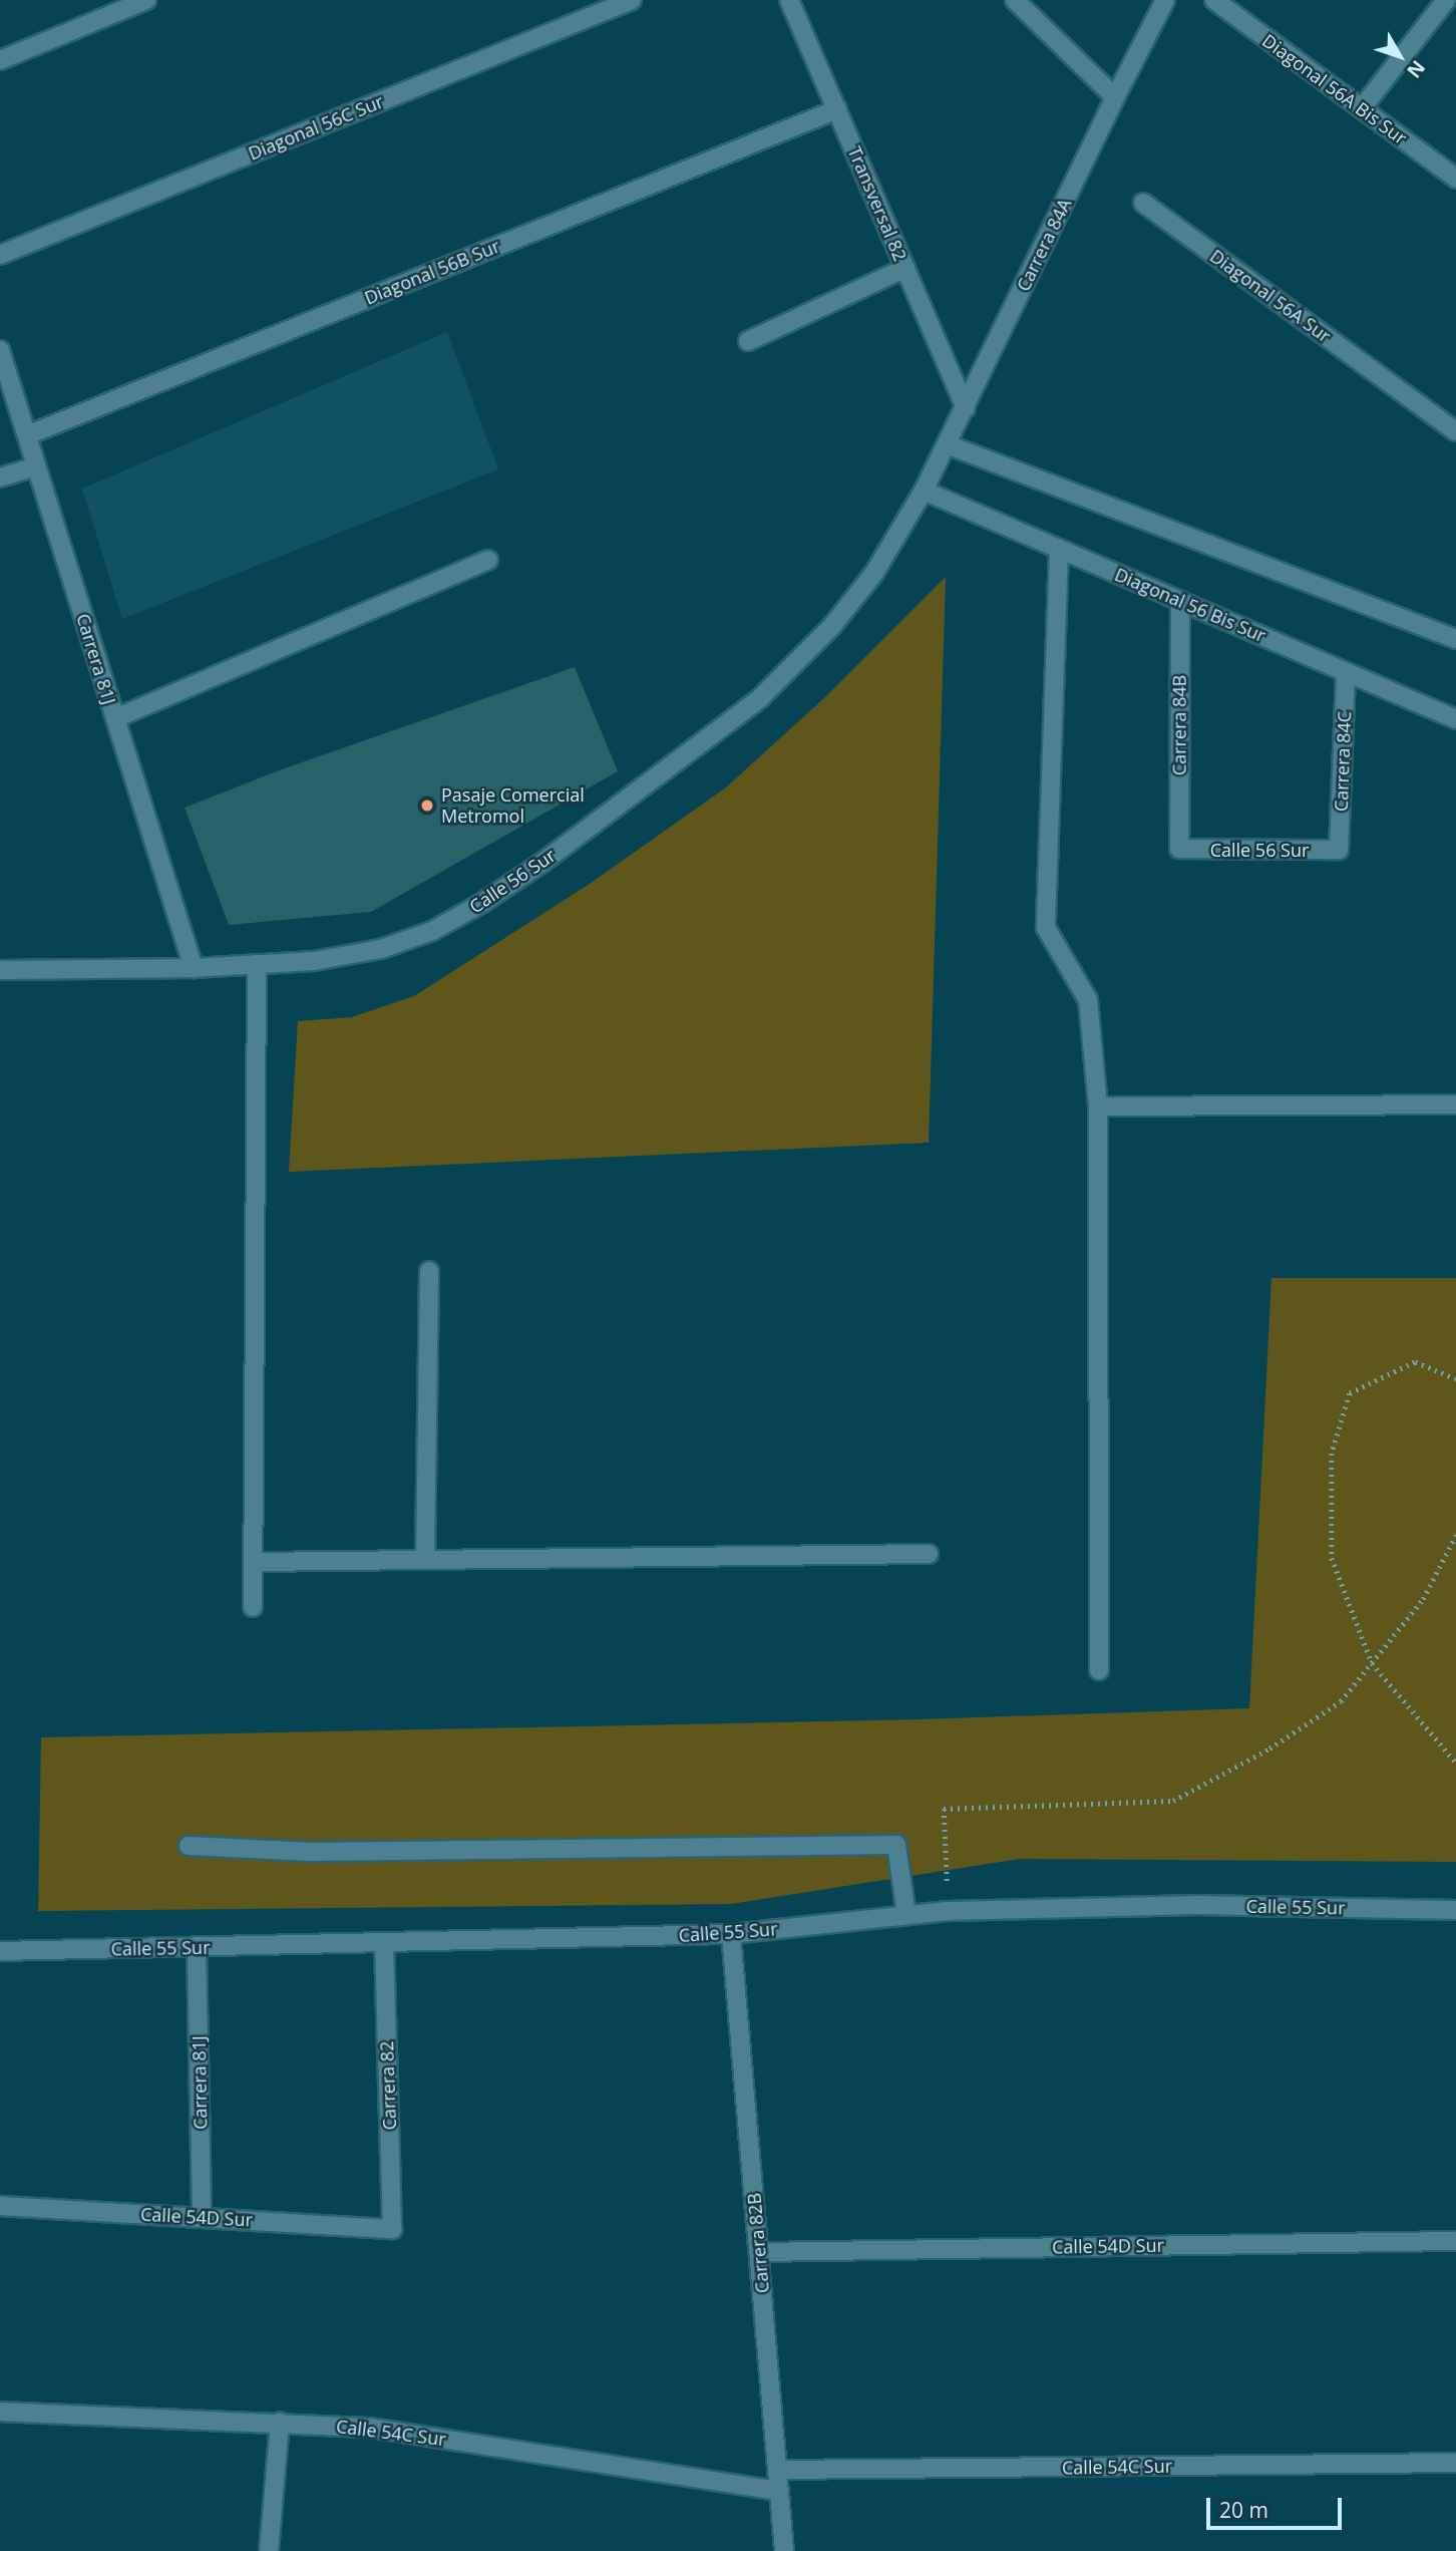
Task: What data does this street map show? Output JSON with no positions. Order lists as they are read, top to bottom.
{
  "streets": {
    "street": [
      "Diagonal 56A Bis Sur",
      "Diagonal 56C Sur",
      "Transversal 82",
      "Carrera 84A",
      "Diagonal 56B Sur",
      "Diagonal 56A Sur",
      "Diagonal 56 Bis Sur",
      "Carrera 81J",
      "Carrera 84B",
      "Carrera 84C",
      "Calle 56 Sur",
      "Calle 55 Sur",
      "Carrera 82",
      "Calle 54D Sur",
      "Carrera 82B",
      "Calle 54C Sur"
    ]
  },
  "crossings": [
    ["Transversal 82", "Carrera 84A"],
    ["Transversal 82", "Diagonal 56B Sur"],
    ["Carrera 84A", "Diagonal 56 Bis Sur"],
    ["Carrera 84A", "Calle 56 Sur"],
    ["Diagonal 56B Sur", "Carrera 81J"],
    ["Diagonal 56 Bis Sur", "Carrera 84B"],
    ["Diagonal 56 Bis Sur", "Carrera 84C"],
    ["Diagonal 56 Bis Sur", "Calle 56 Sur"],
    ["Carrera 81J", "Calle 56 Sur"],
    ["Carrera 81J", "Calle 55 Sur"],
    ["Carrera 81J", "Calle 54D Sur"],
    ["Carrera 84B", "Calle 56 Sur"],
    ["Carrera 84C", "Calle 56 Sur"],
    ["Calle 55 Sur", "Carrera 82"],
    ["Calle 55 Sur", "Carrera 82B"],
    ["Carrera 82", "Calle 54D Sur"],
    ["Calle 54D Sur", "Carrera 82B"],
    ["Carrera 82B", "Calle 54C Sur"]
  ],
  "places": ["Pasaje Comercial Metromol"],
  "scale_bar": "20 m",
  "north": "bottom right"
}
